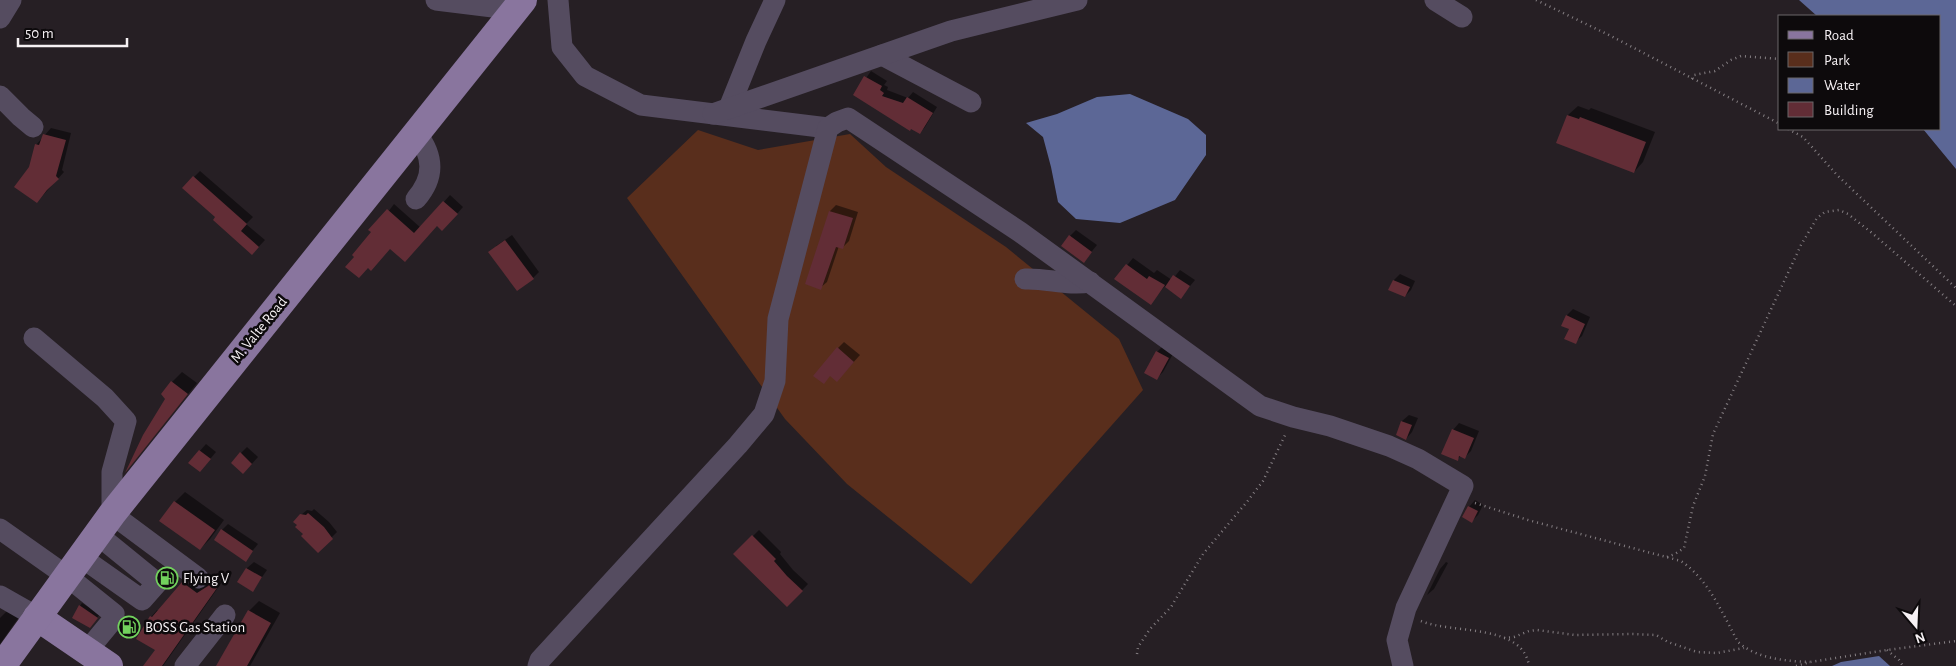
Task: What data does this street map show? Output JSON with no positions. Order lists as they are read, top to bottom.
{
  "streets": {
    "main road": ["M. Valte Road"]
  },
  "places": {
    "fuel station": ["Flying V", "BOSS Gas Station"]
  },
  "legend": [
    "Road",
    "Park",
    "Water",
    "Building"
  ],
  "scale_bar": "50 m",
  "north": "bottom"
}
